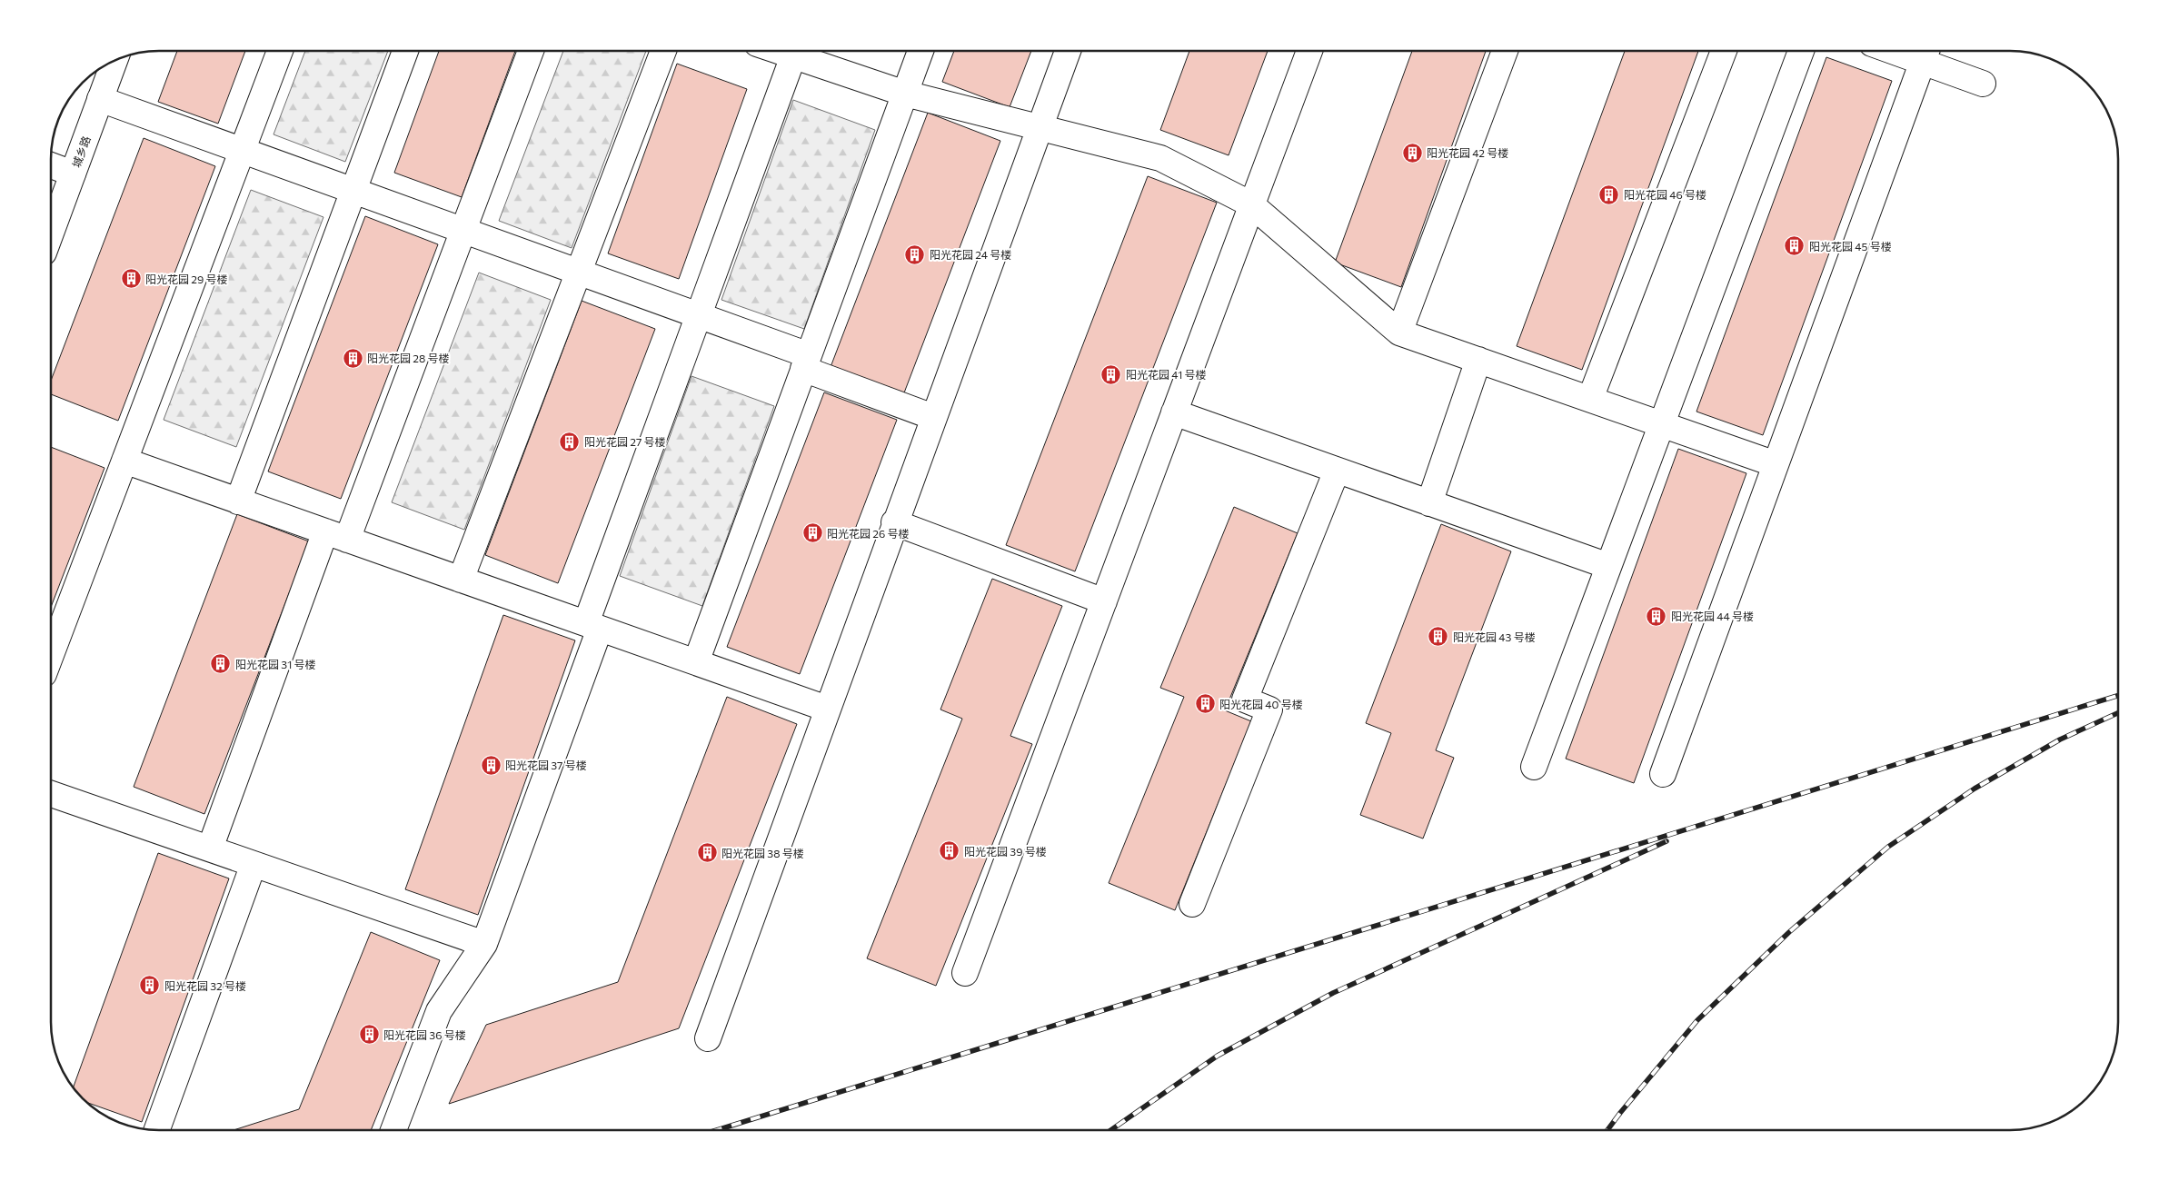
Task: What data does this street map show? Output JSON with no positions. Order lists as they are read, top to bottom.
{
  "streets": {
    "street": ["城乡路"]
  },
  "places": {
    "building": [
      "阳光花园 42 号楼",
      "阳光花园 46 号楼",
      "阳光花园 45 号楼",
      "阳光花园 24 号楼",
      "阳光花园 29 号楼",
      "阳光花园 28 号楼",
      "阳光花园 41 号楼",
      "阳光花园 27 号楼",
      "阳光花园 26 号楼",
      "阳光花园 44 号楼",
      "阳光花园 43 号楼",
      "阳光花园 31 号楼",
      "阳光花园 40 号楼",
      "阳光花园 37 号楼",
      "阳光花园 39 号楼",
      "阳光花园 38 号楼",
      "阳光花园 32 号楼",
      "阳光花园 36 号楼"
    ]
  }
}
